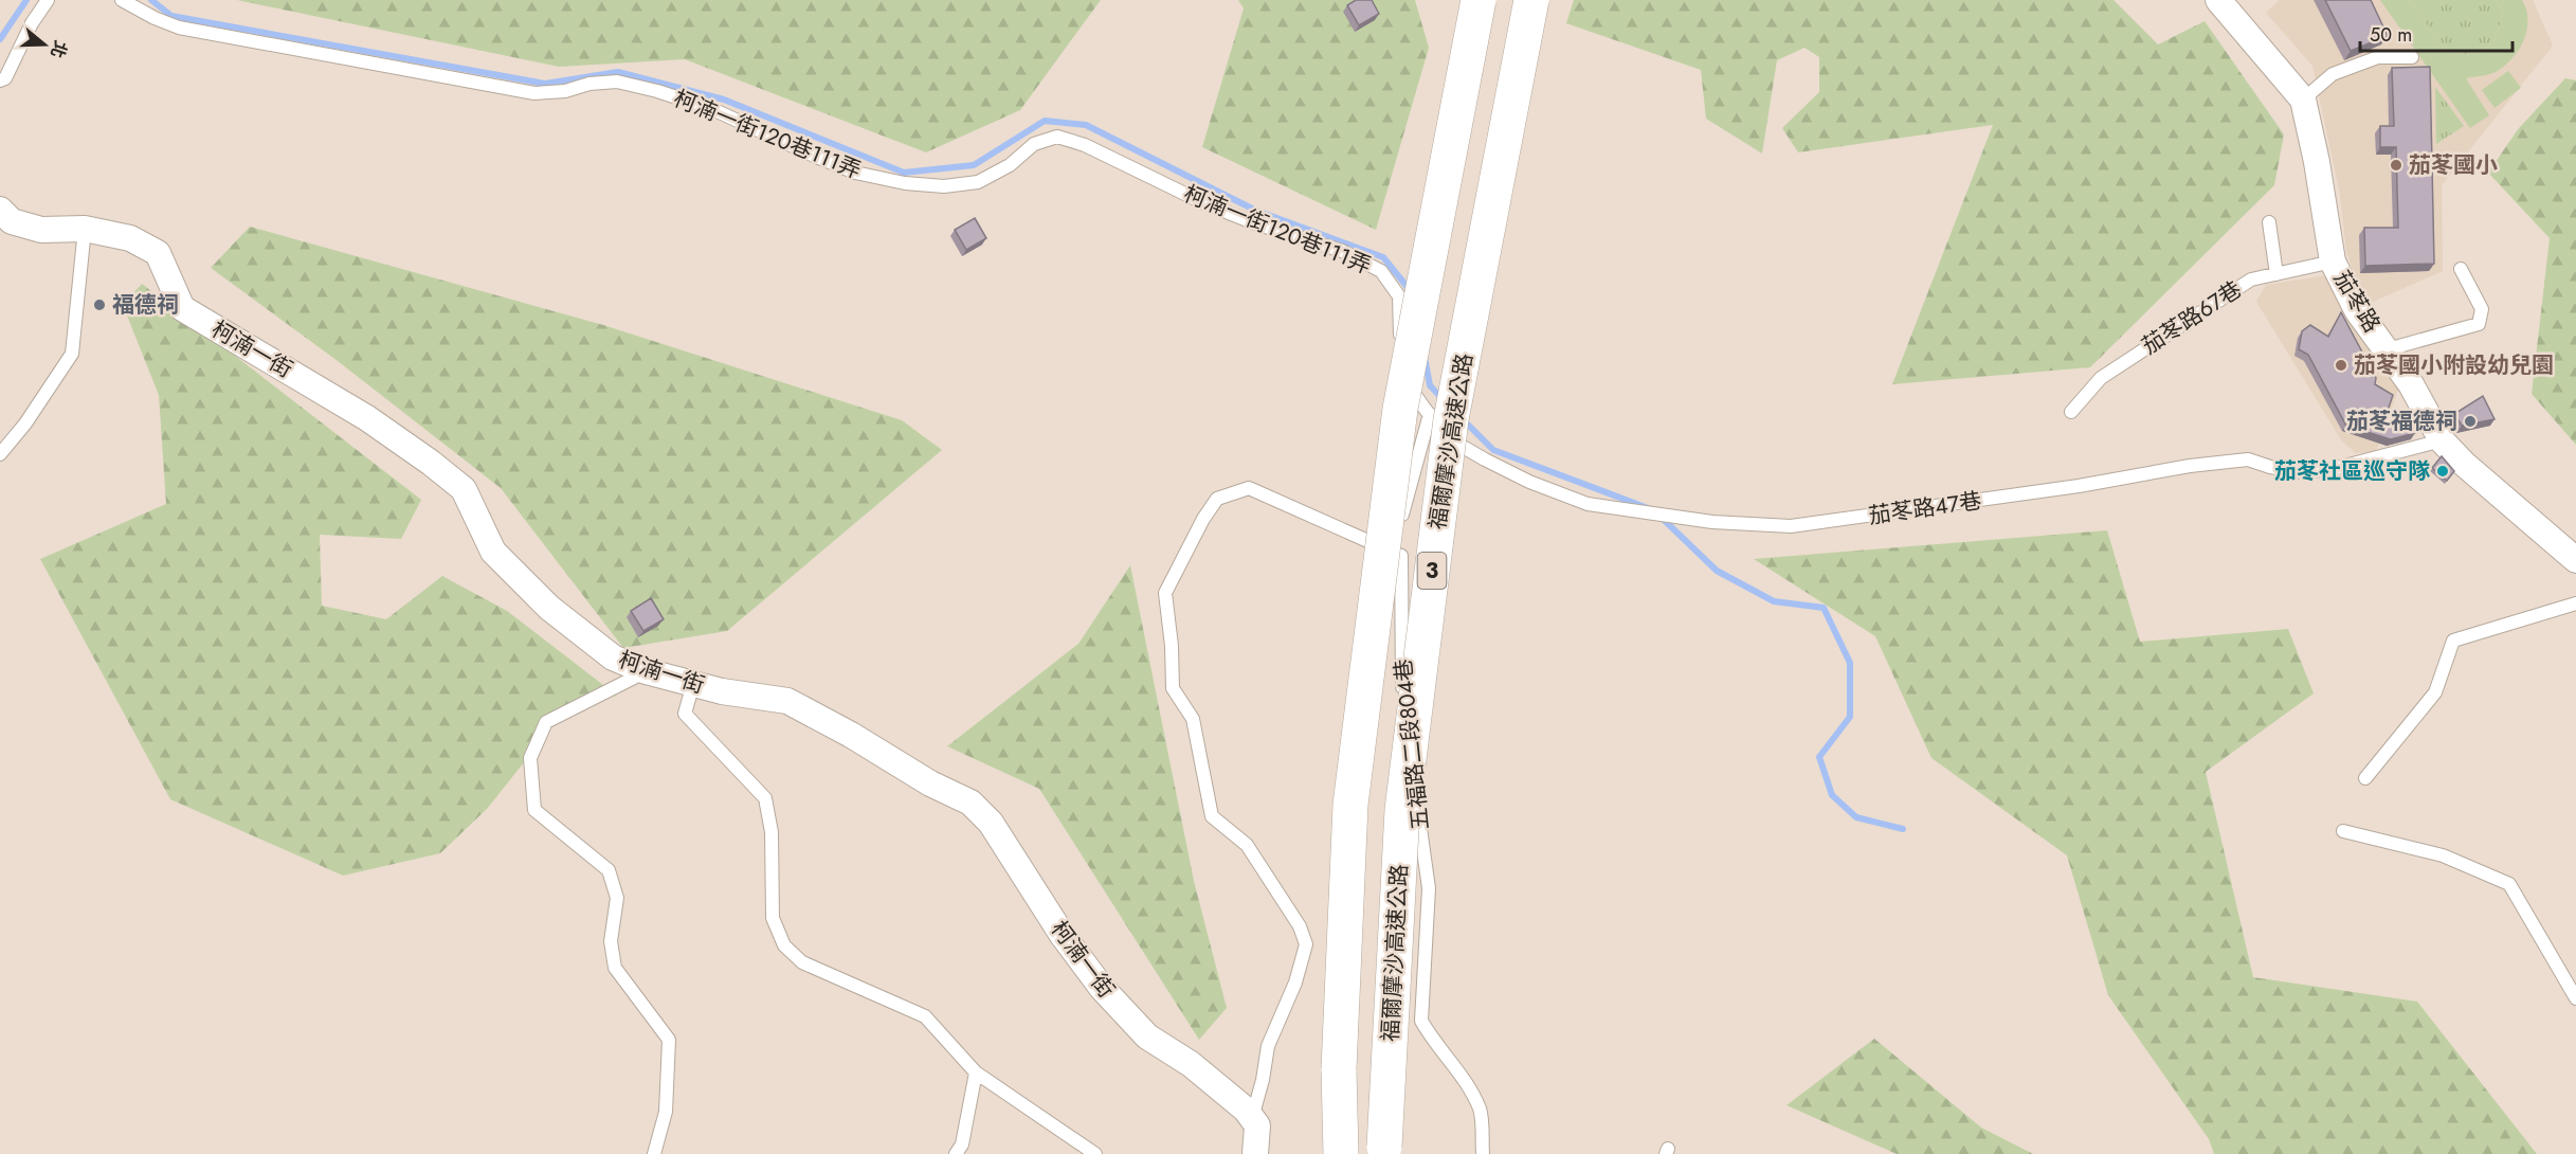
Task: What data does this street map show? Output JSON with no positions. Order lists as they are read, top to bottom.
{
  "streets": {
    "highway": ["福爾摩沙高速公路", "3"],
    "street": ["茄苳路", "柯湳一街"],
    "lane": [
      "柯湳一街120巷111弄",
      "茄苳路67巷",
      "茄苳路47巷",
      "五福路二段804巷"
    ]
  },
  "crossings": [
    ["柯湳一街120巷111弄", "茄苳路47巷"],
    ["茄苳路", "茄苳路67巷"],
    ["茄苳路", "茄苳路47巷"]
  ],
  "places": [
    "茄苳國小",
    "福德祠",
    "茄苳國小附設幼兒園",
    "茄苳福德祠",
    "茄苳社區巡守隊"
  ],
  "scale_bar": "50 m",
  "north": "right"
}
